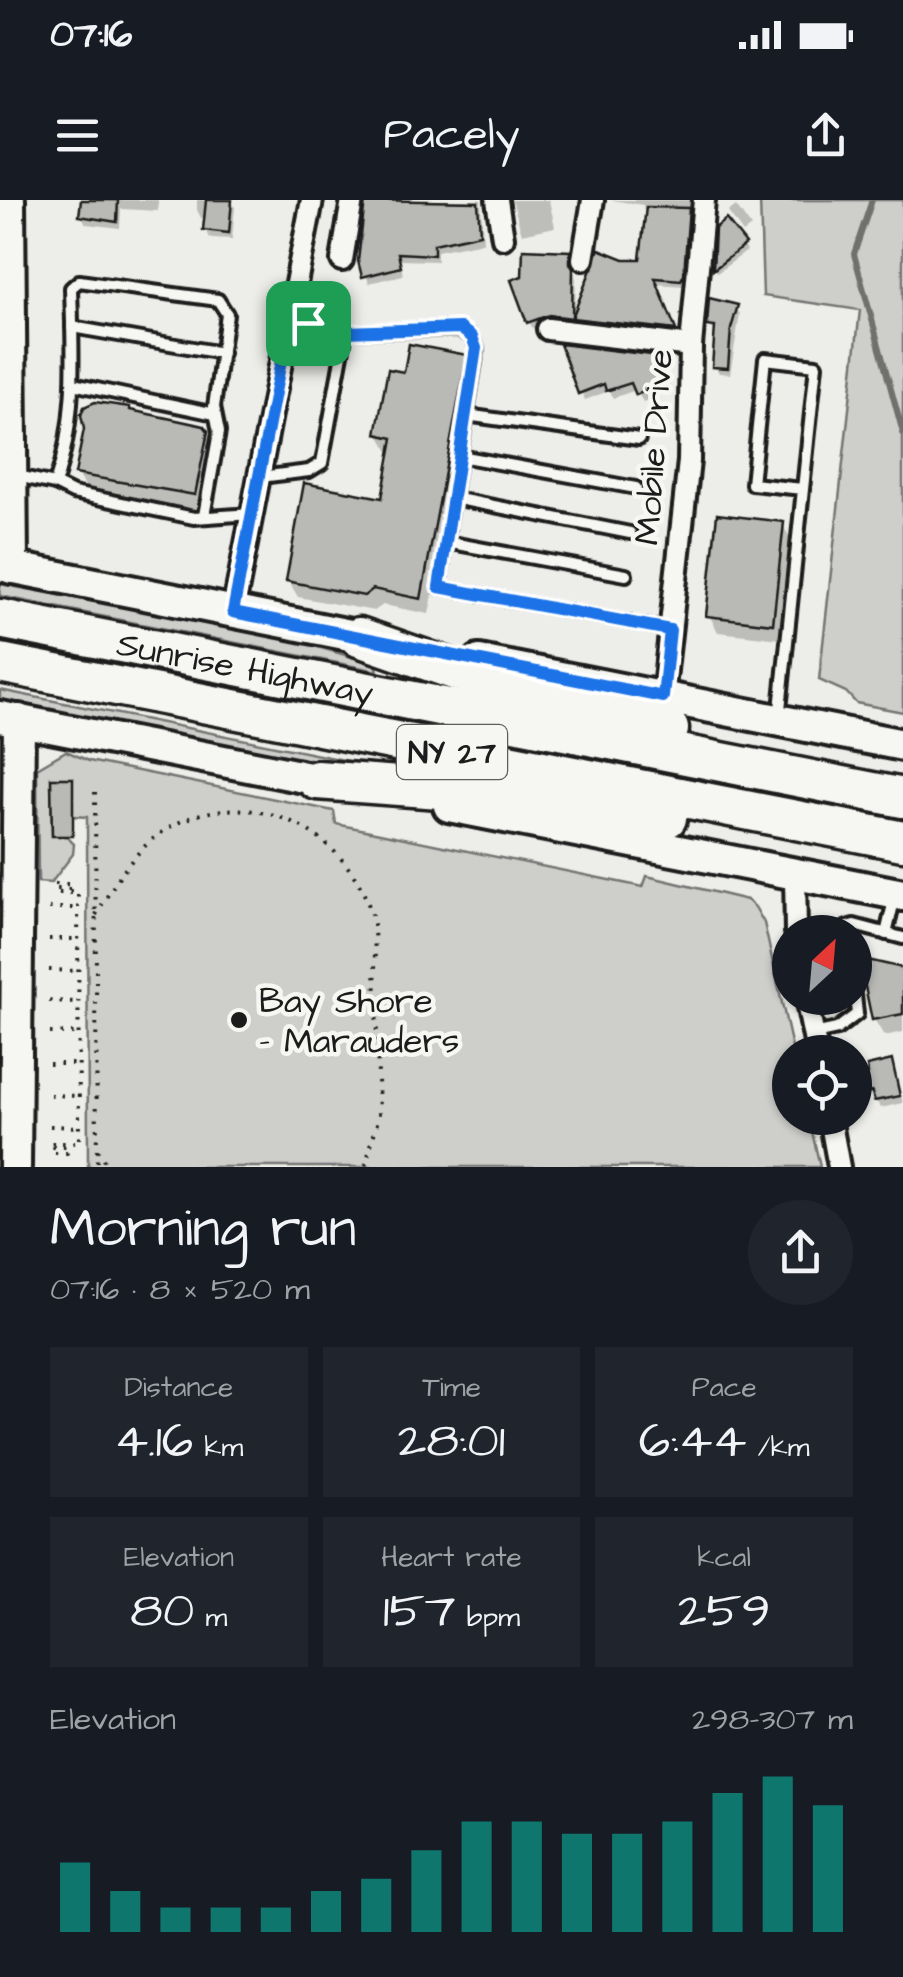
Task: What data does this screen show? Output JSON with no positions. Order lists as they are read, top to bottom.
{
  "streets": {
    "highway": ["Sunrise Highway", "NY 27"],
    "street": ["Mobile Drive"]
  },
  "crossings": [
    ["Mobile Drive", "Sunrise Highway"]
  ],
  "places": ["Bay Shore - Marauders"],
  "north": "top right",
  "page": {
    "status": "07:16",
    "header": "Pacely",
    "heading": ["Morning run", "07:16 · 8 × 520 m"],
    "stats": [
      ["Distance", "4.16 km"],
      ["Time", "28:01"],
      ["Pace", "6:44 /km"],
      ["Elevation", "80 m"],
      ["Heart rate", "157 bpm"],
      ["kcal", "259"]
    ],
    "chart": ["Elevation", "298–307 m"]
  }
}
